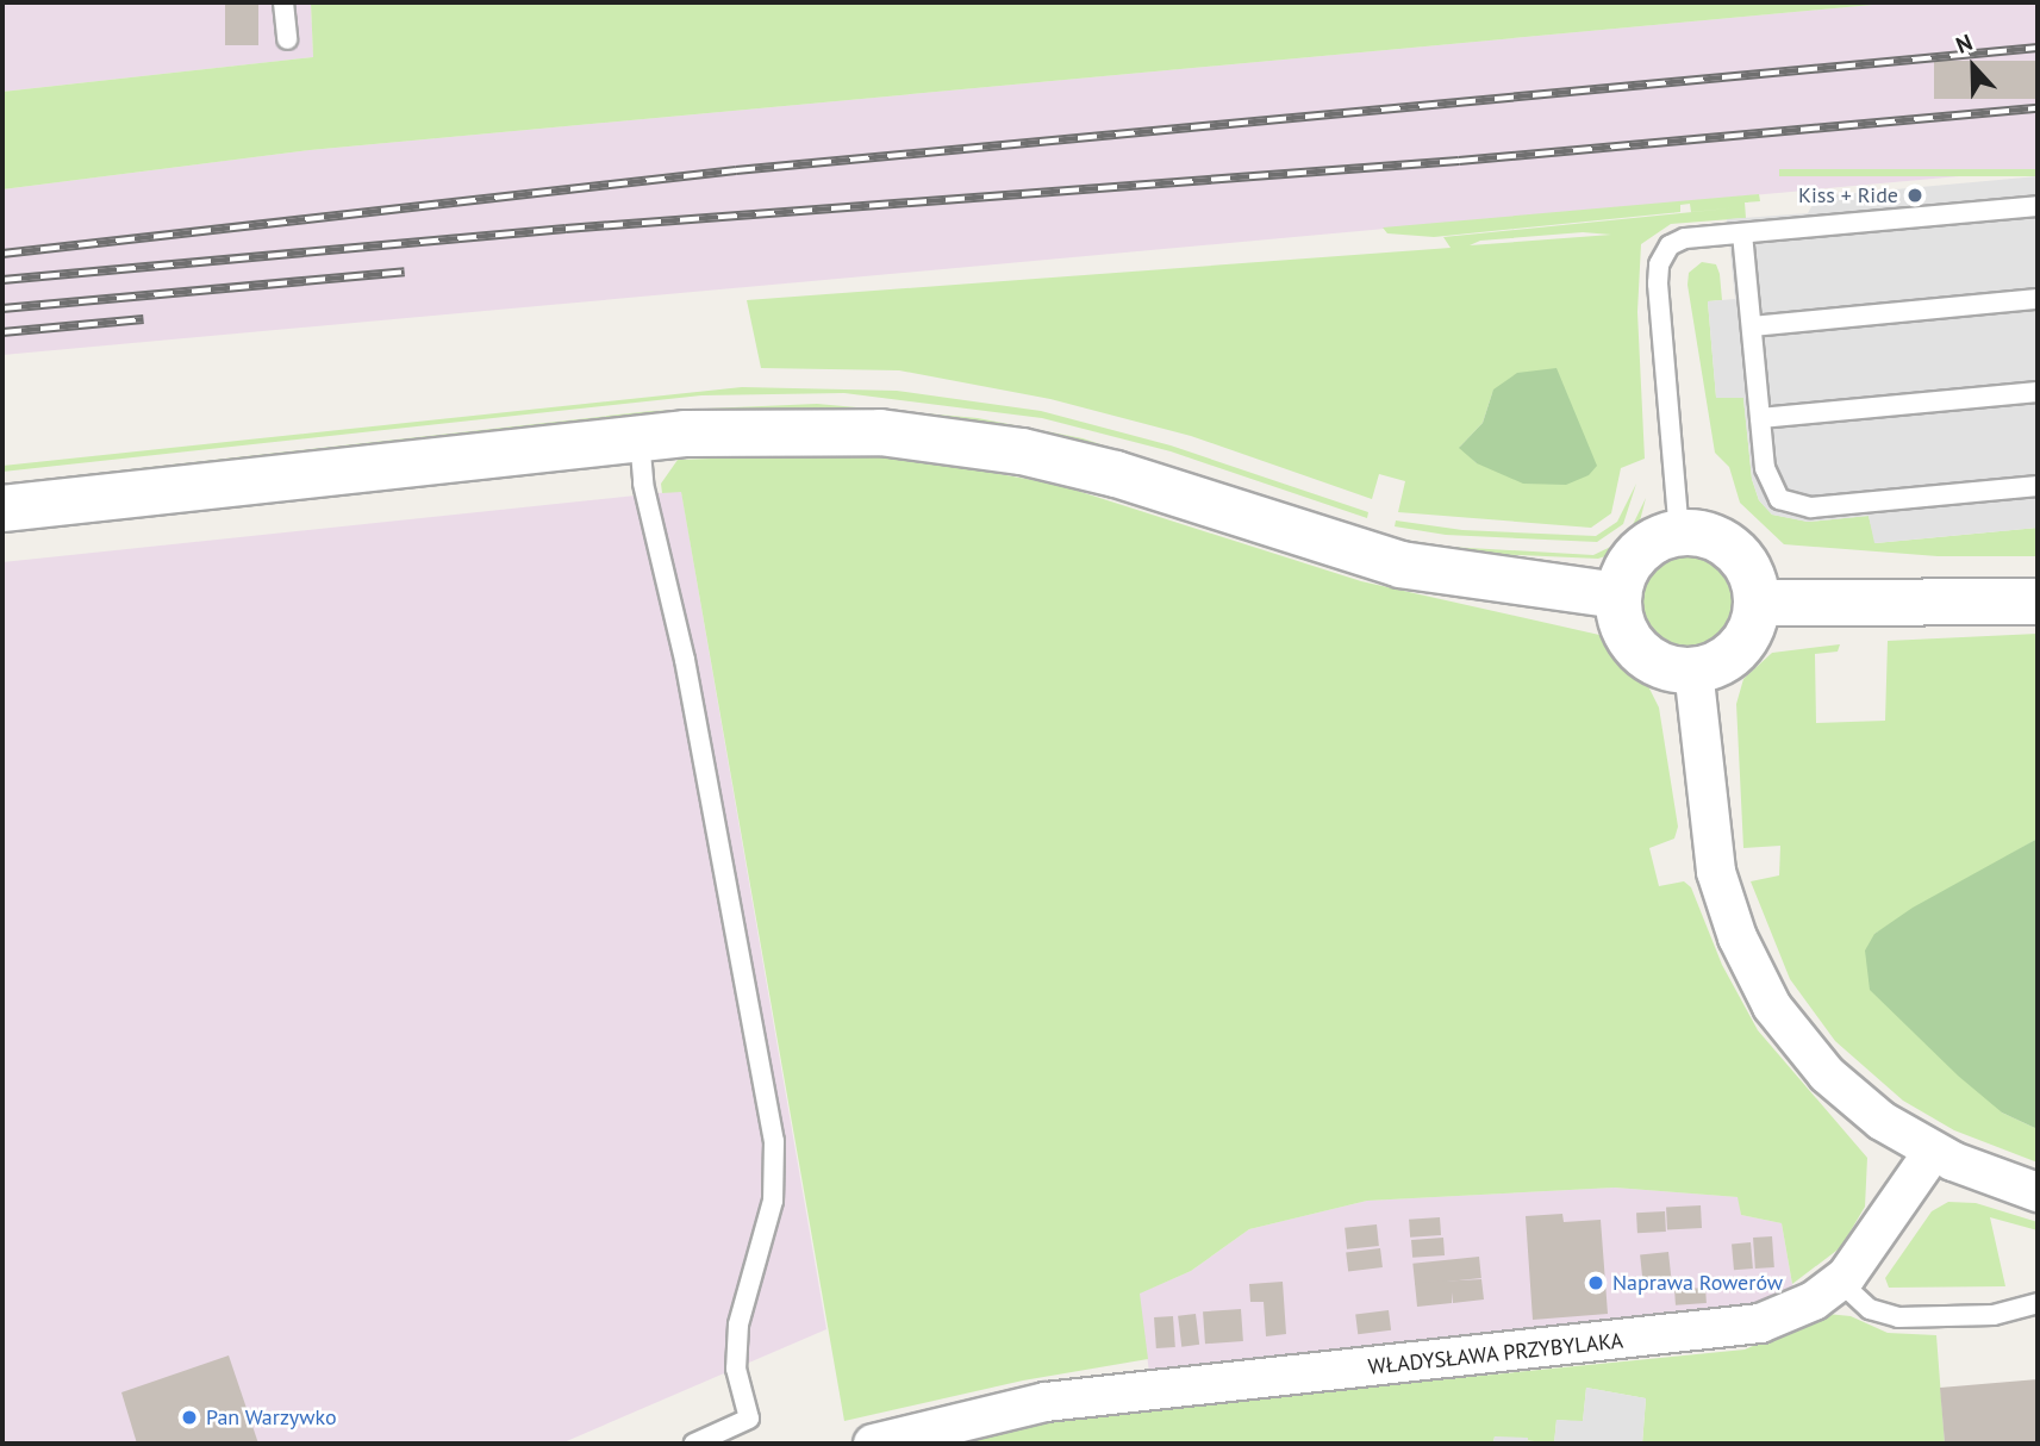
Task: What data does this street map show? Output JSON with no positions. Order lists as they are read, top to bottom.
{
  "streets": {
    "street": ["WŁADYSŁAWA PRZYBYLAKA"]
  },
  "places": ["Kiss + Ride", "Naprawa Rowerów", "Pan Warzywko"],
  "north": "top"
}
